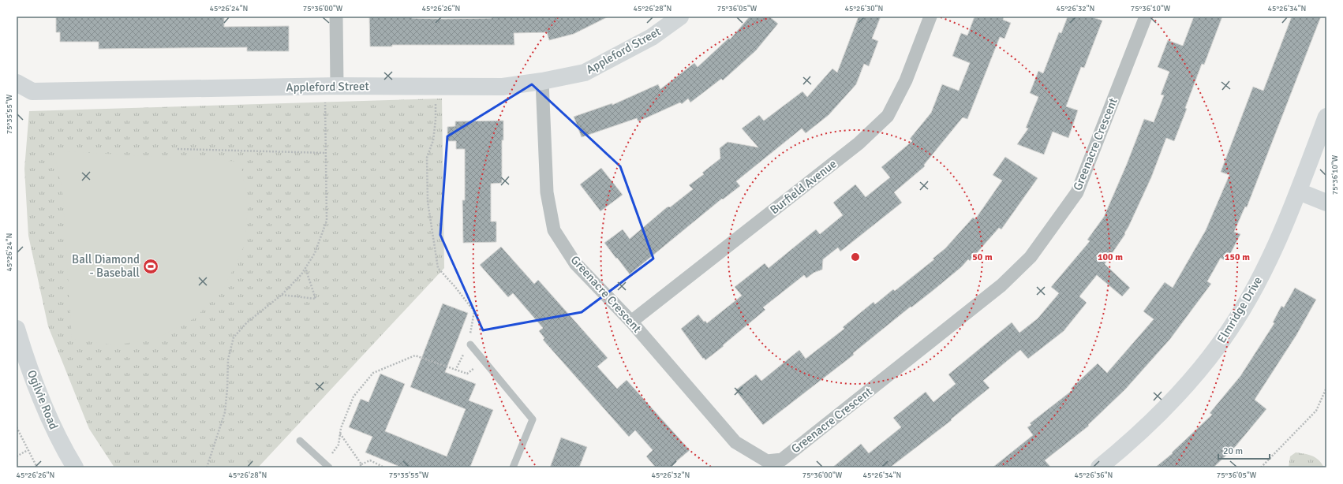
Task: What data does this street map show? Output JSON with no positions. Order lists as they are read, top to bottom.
{
  "streets": {
    "street": [
      "Appleford Street",
      "Greenacre Crescent",
      "Burfield Avenue",
      "Elmridge Drive",
      "Ogilvie Road"
    ]
  },
  "crossings": [
    ["Appleford Street", "Greenacre Crescent"],
    ["Greenacre Crescent", "Burfield Avenue"]
  ],
  "places": {
    "sports": ["Ball Diamond - Baseball"]
  },
  "scale_bar": "20 m",
  "coordinates": [
    "45°26'24\"N",
    "75°36'00\"W",
    "45°26'26\"N",
    "45°26'28\"N",
    "75°36'05\"W",
    "45°26'30\"N",
    "45°26'32\"N",
    "75°36'10\"W",
    "45°26'34\"N",
    "75°35'55\"W",
    "45°26'36\"N"
  ],
  "rings": ["50 m", "100 m", "150 m"]
}
